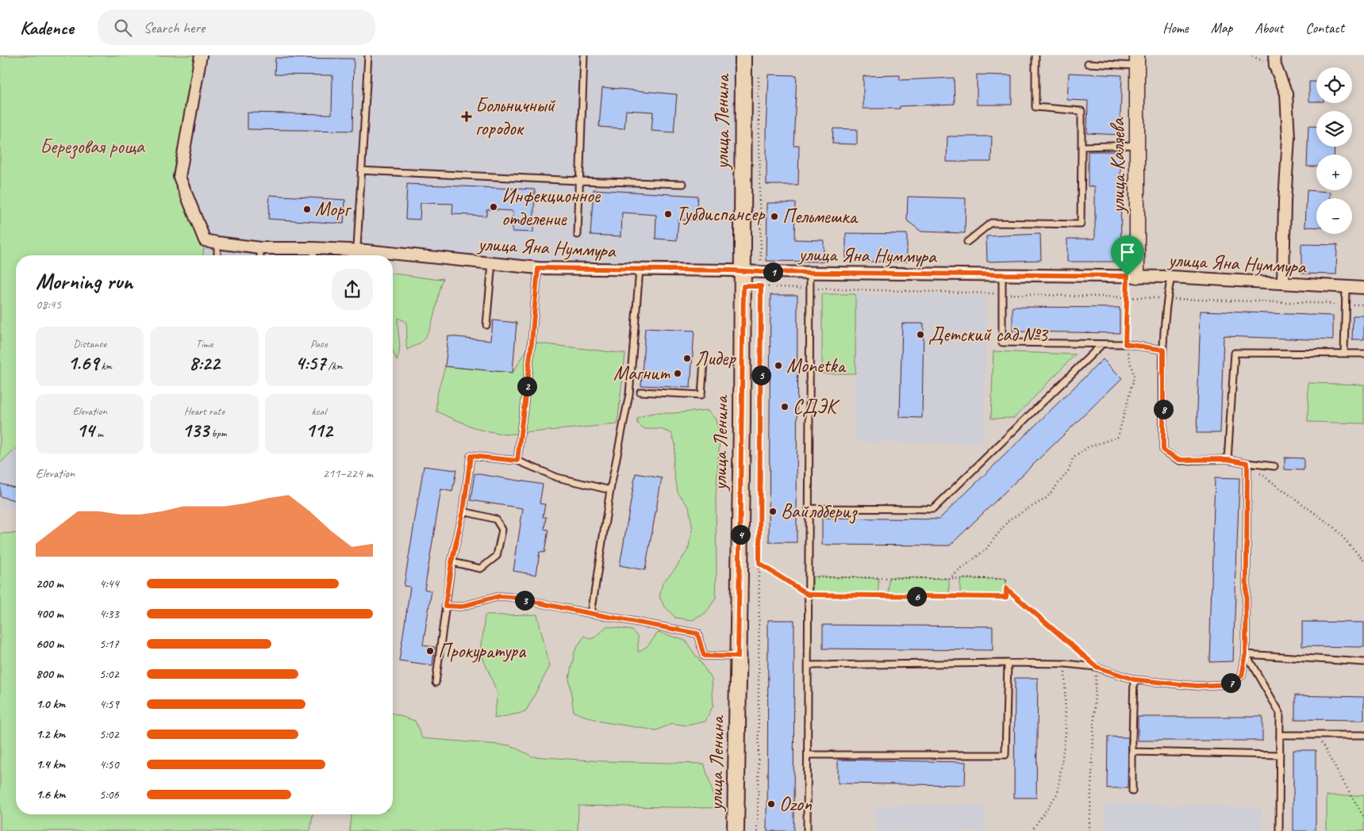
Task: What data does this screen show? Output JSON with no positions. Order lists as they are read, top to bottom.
{
  "streets": {
    "main road": ["улица Ленина"],
    "street": ["улица Каляева", "улица Яна Нуммура"]
  },
  "crossings": [
    ["улица Ленина", "улица Яна Нуммура"],
    ["улица Каляева", "улица Яна Нуммура"]
  ],
  "parks": ["Березовая роща"],
  "places": {
    "health": ["Больничный городок"],
    "other": [
      "Инфекционное отделение",
      "Морг",
      "Тубдиспансер",
      "Пельмешка",
      "Детский сад №3",
      "Лидер",
      "Monetka",
      "Магнит",
      "СДЭК",
      "Вайлдбериз",
      "Прокуратура",
      "Ozon"
    ]
  },
  "page": {
    "header": "Kadence",
    "search": "Search here",
    "nav": [
      "Home",
      "Map",
      "About",
      "Contact"
    ],
    "map_buttons": ["+", "−"],
    "heading": ["Morning run", "08:45"],
    "pins": [
      "1",
      "5",
      "2",
      "8",
      "4",
      "6",
      "3",
      "7"
    ],
    "stats": [
      ["Distance", "1.69 km"],
      ["Time", "8:22"],
      ["Pace", "4:57 /km"],
      ["Elevation", "14 m"],
      ["Heart rate", "133 bpm"],
      ["kcal", "112"]
    ],
    "chart": ["Elevation", "211–224 m"],
    "list": [
      {
        "name": "200 m",
        "note": "4:44"
      },
      {
        "name": "400 m",
        "note": "4:33"
      },
      {
        "name": "600 m",
        "note": "5:17"
      },
      {
        "name": "800 m",
        "note": "5:02"
      },
      {
        "name": "1.0 km",
        "note": "4:59"
      },
      {
        "name": "1.2 km",
        "note": "5:02"
      },
      {
        "name": "1.4 km",
        "note": "4:50"
      },
      {
        "name": "1.6 km",
        "note": "5:06"
      }
    ]
  }
}
